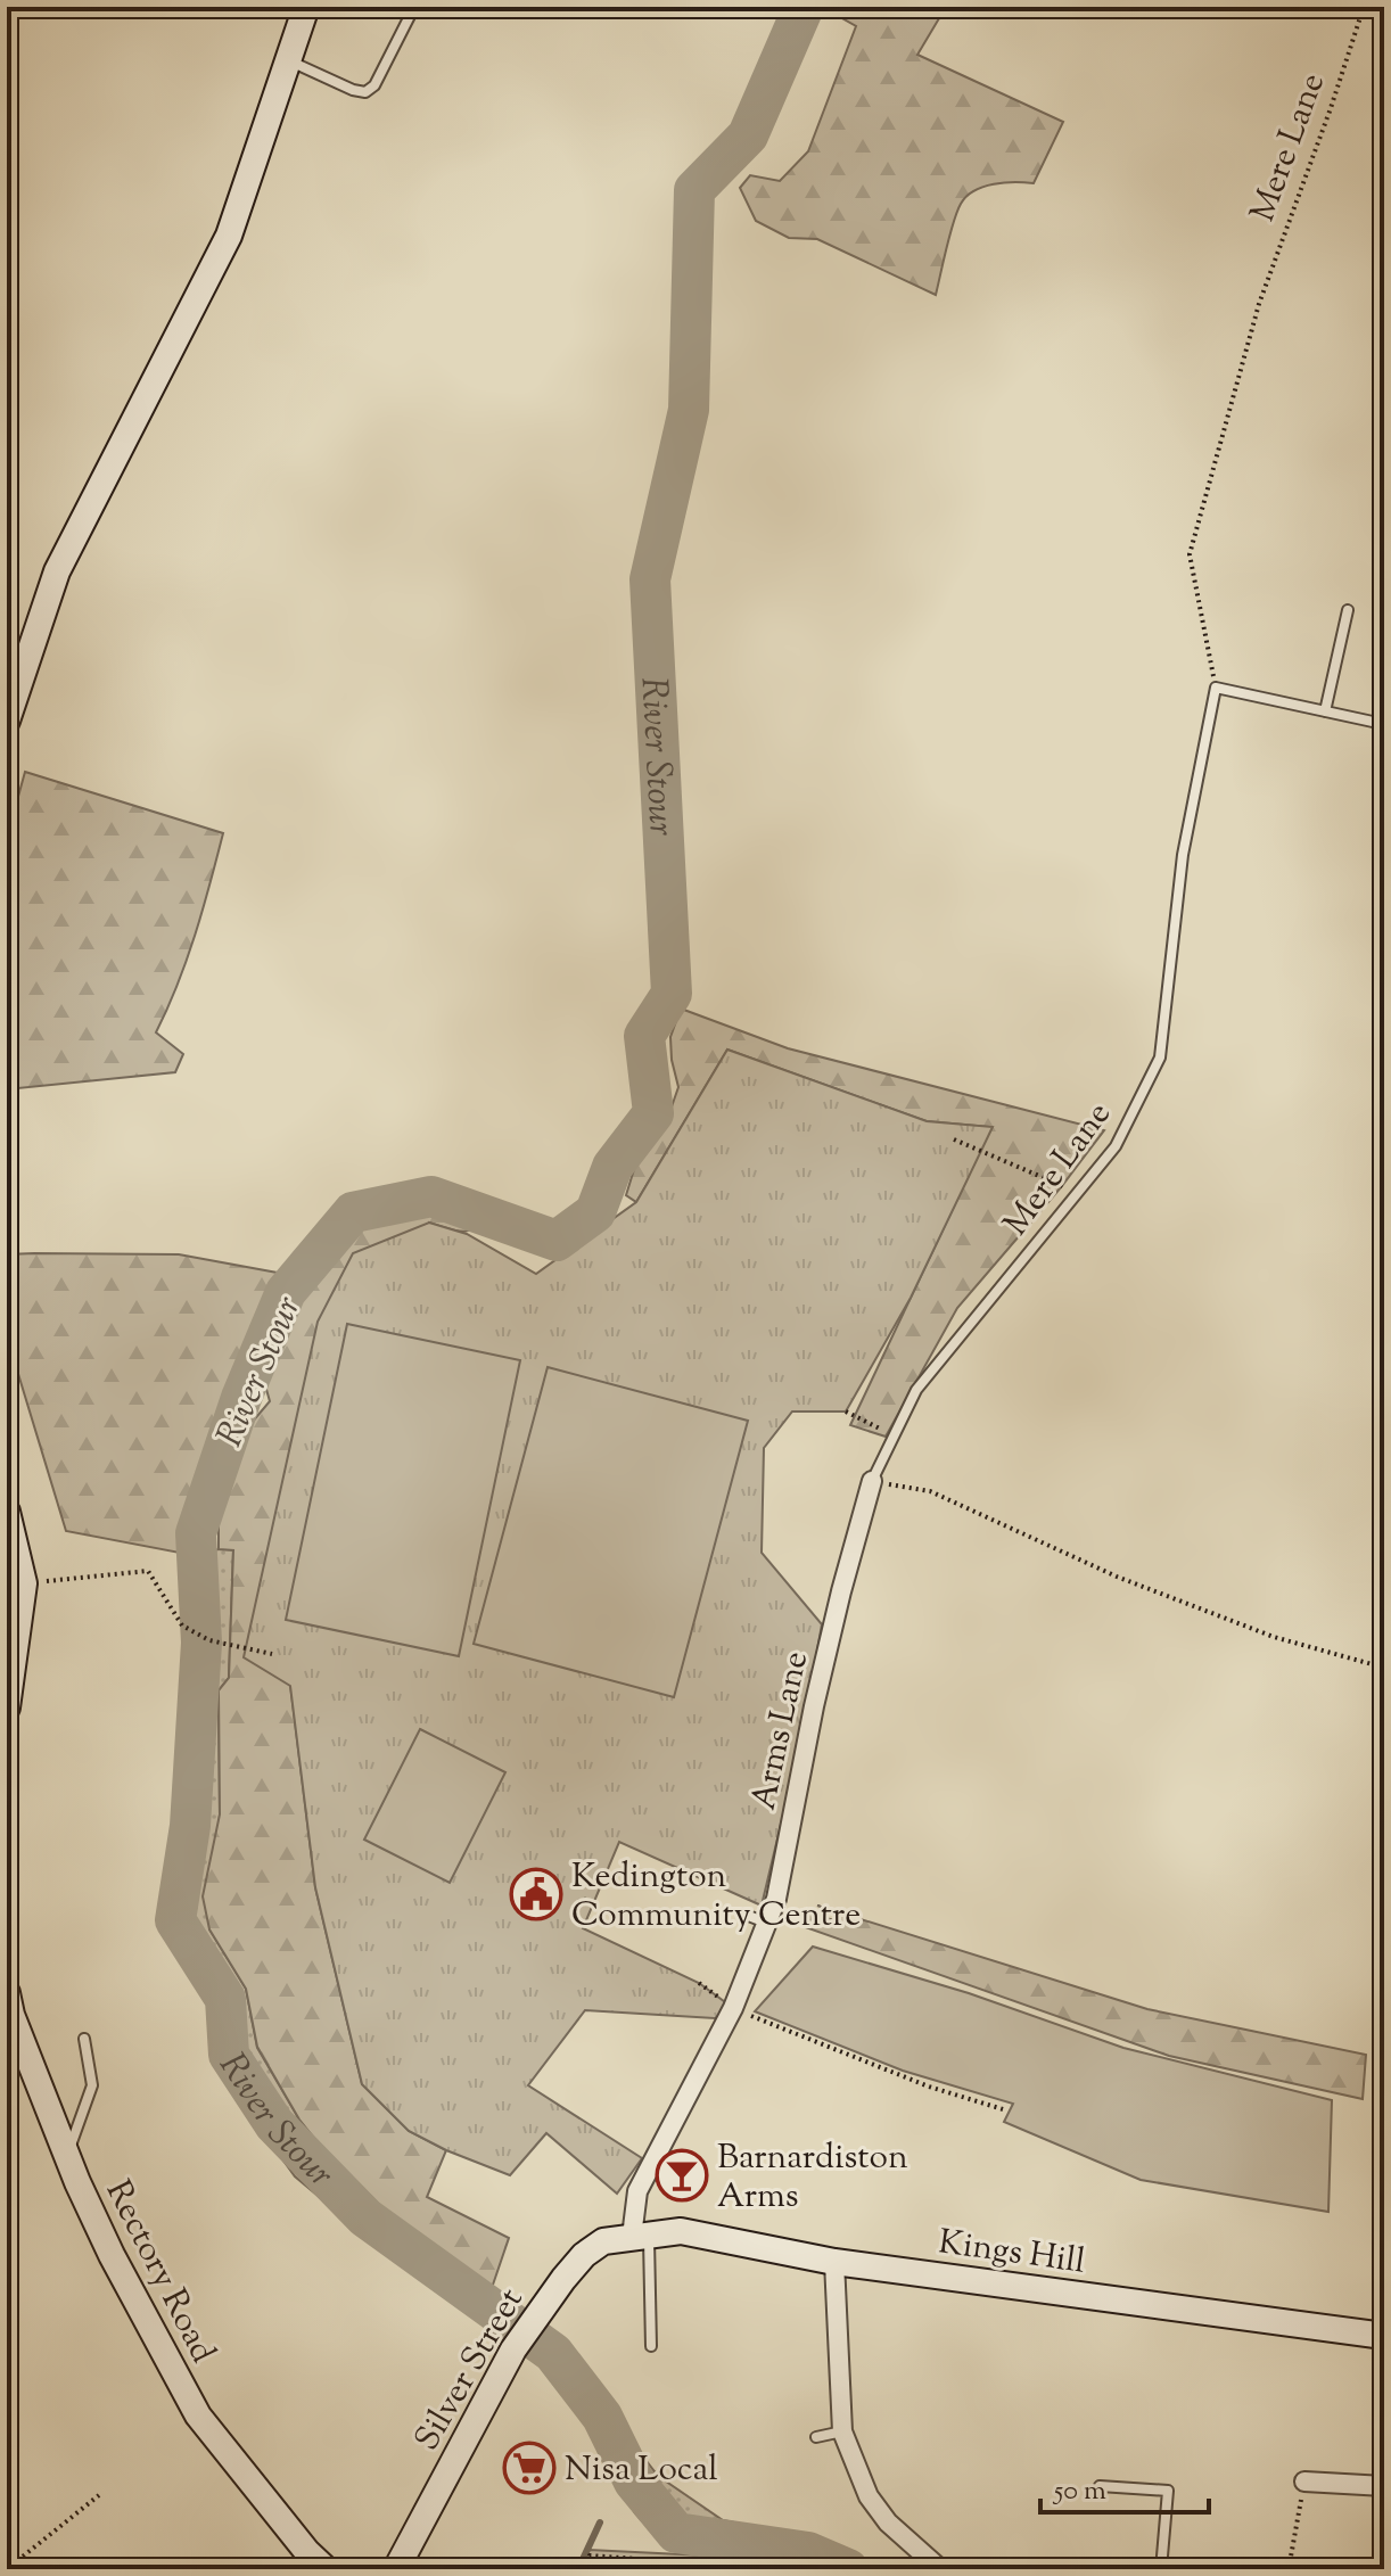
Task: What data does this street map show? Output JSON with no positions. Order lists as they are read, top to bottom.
{
  "streets": {
    "street": [
      "Arms Lane",
      "Kings Hill",
      "Rectory Road",
      "Silver Street"
    ],
    "lane": ["Mere Lane"]
  },
  "crossings": [
    ["Mere Lane", "Arms Lane"],
    ["Arms Lane", "Kings Hill"],
    ["Arms Lane", "Silver Street"],
    ["Kings Hill", "Silver Street"]
  ],
  "water": ["River Stour"],
  "places": {
    "public building": ["Kedington Community Centre"],
    "bar": ["Barnardiston Arms"],
    "supermarket": ["Nisa Local"]
  },
  "scale_bar": "50 m"
}
